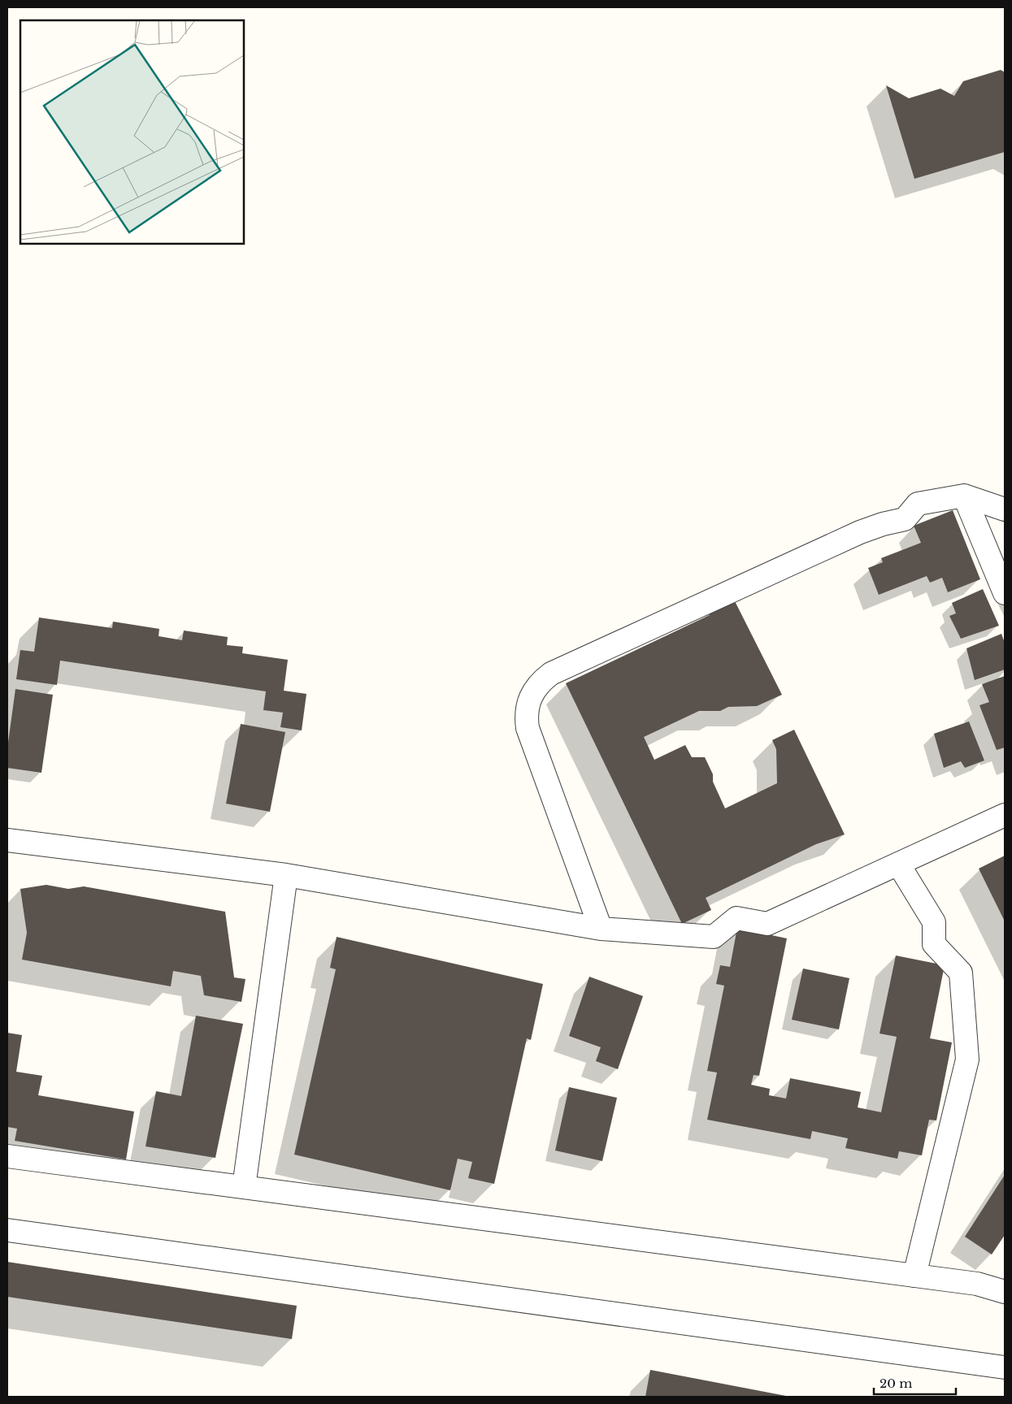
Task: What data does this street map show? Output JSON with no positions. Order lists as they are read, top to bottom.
{
  "scale_bar": "20 m"
}
